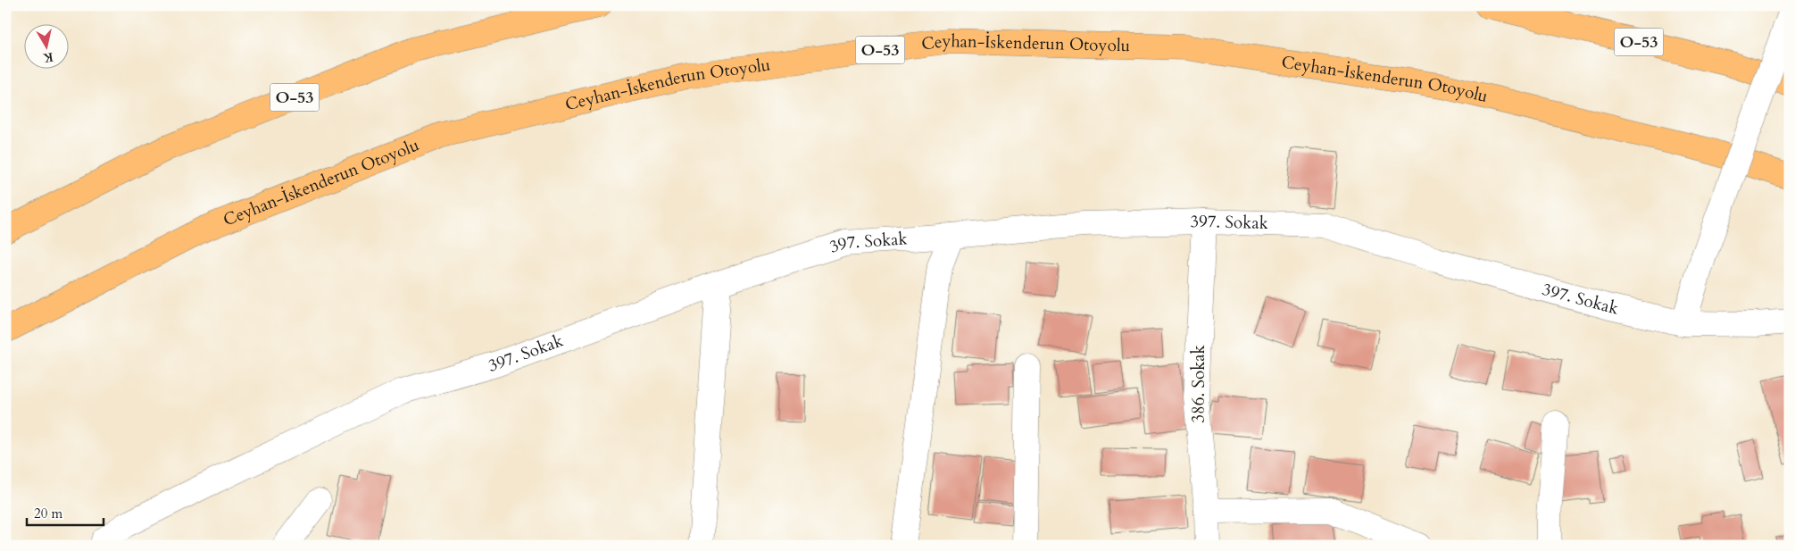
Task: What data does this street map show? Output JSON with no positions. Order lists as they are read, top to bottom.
{
  "streets": {
    "highway": ["O-53", "Ceyhan-İskenderun Otoyolu"],
    "street": ["397. Sokak", "386. Sokak"]
  },
  "crossings": [
    ["397. Sokak", "386. Sokak"]
  ],
  "scale_bar": "20 m",
  "north": "bottom"
}
